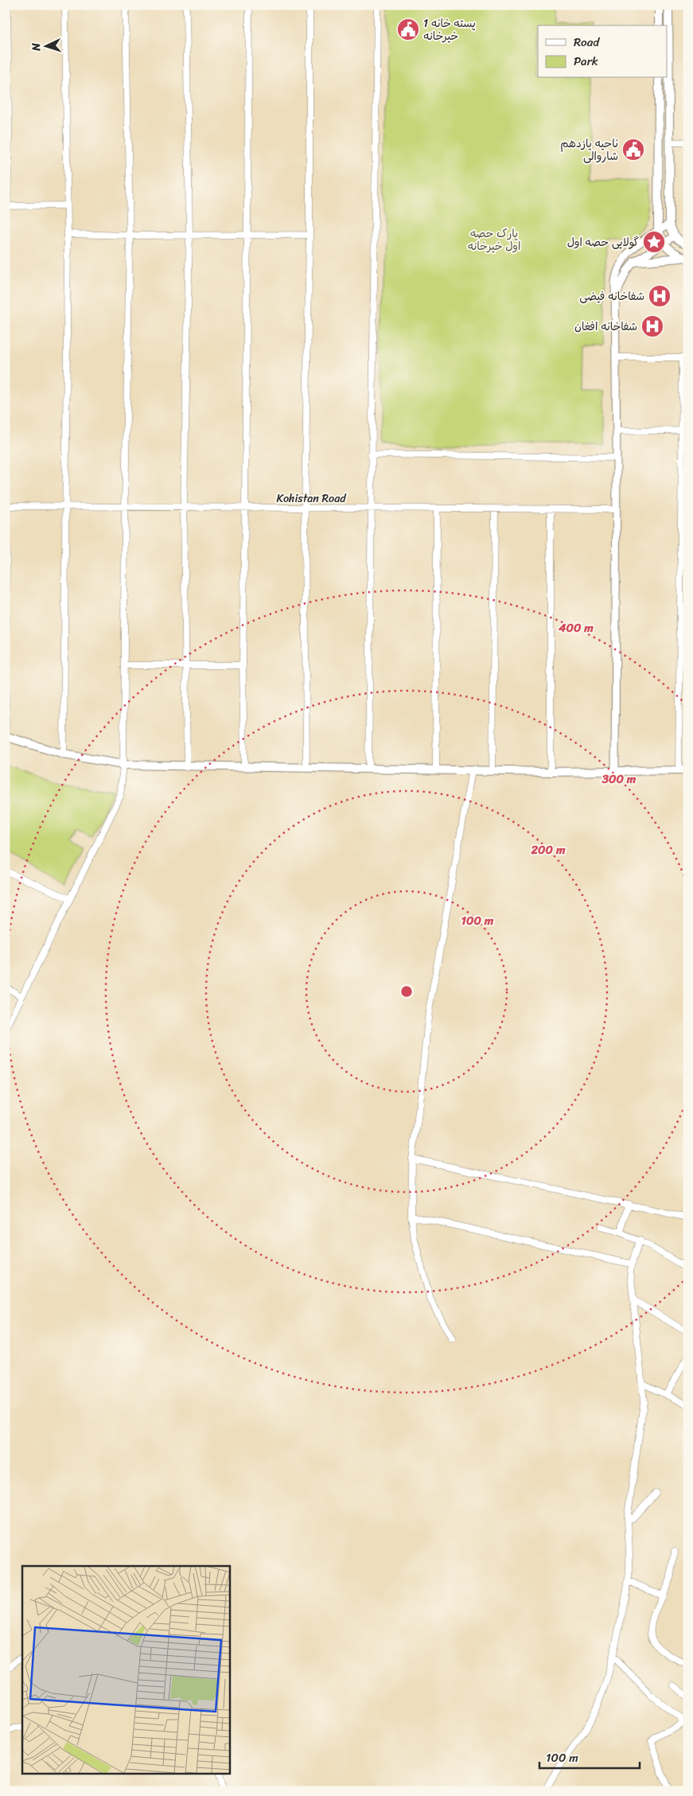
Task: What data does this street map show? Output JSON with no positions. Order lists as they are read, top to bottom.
{
  "streets": {
    "street": ["Kohistan Road"]
  },
  "parks": ["پارک حصه اول خیرخانه"],
  "places": {
    "public building": ["1 پسته خانه خیرخانه", "ناحیه یازدهم شاروالی"],
    "place": ["گولایی حصه اول"],
    "hospital": ["شفاخانه فیضی", "شفاخانه افغان"]
  },
  "legend": ["Road", "Park"],
  "scale_bar": "100 m",
  "north": "left",
  "rings": [
    "400 m",
    "300 m",
    "200 m",
    "100 m"
  ]
}
